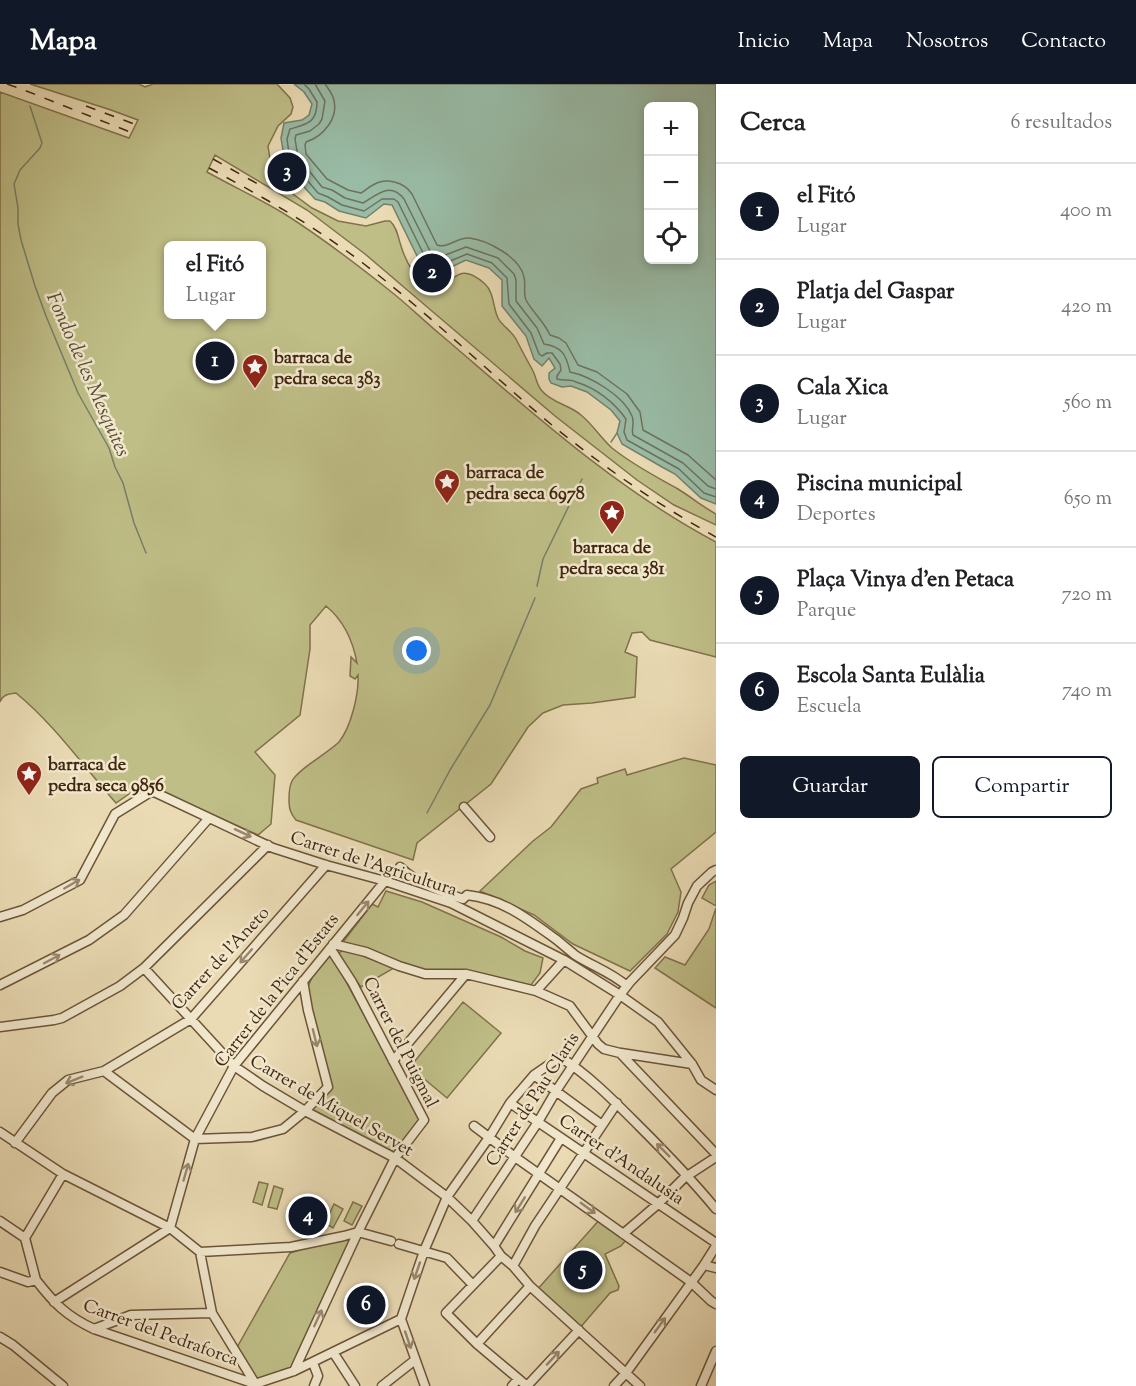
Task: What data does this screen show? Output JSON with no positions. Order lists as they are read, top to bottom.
{
  "streets": {
    "street": [
      "Carrer de l'Agricultura",
      "Carrer de l'Aneto",
      "Carrer de la Pica d'Estats",
      "Carrer del Puigmal",
      "Carrer de Pau Claris",
      "Carrer de Miquel Servet",
      "Carrer d'Andalusia",
      "Carrer del Pedraforca"
    ]
  },
  "crossings": [
    ["Carrer de l'Agricultura", "Carrer de l'Aneto"],
    ["Carrer de l'Agricultura", "Carrer de la Pica d'Estats"],
    ["Carrer de l'Agricultura", "Carrer de Pau Claris"],
    ["Carrer de l'Aneto", "Carrer de Miquel Servet"],
    ["Carrer de la Pica d'Estats", "Carrer del Puigmal"],
    ["Carrer de la Pica d'Estats", "Carrer de Miquel Servet"],
    ["Carrer del Puigmal", "Carrer de Miquel Servet"],
    ["Carrer de Pau Claris", "Carrer de Miquel Servet"],
    ["Carrer de Pau Claris", "Carrer d'Andalusia"]
  ],
  "one_way": ["Carrer de la Pica d'Estats"],
  "water": ["Fondo de les Mesquites"],
  "places": {
    "place": [
      "barraca de pedra seca 383",
      "barraca de pedra seca 6978",
      "barraca de pedra seca 381",
      "barraca de pedra seca 9856"
    ]
  },
  "page": {
    "header": "Mapa",
    "nav": [
      "Inicio",
      "Mapa",
      "Nosotros",
      "Contacto"
    ],
    "heading": ["Cerca", "6 resultados"],
    "map_buttons": ["+", "−"],
    "pins": [
      "3",
      "2",
      "1",
      "4",
      "5",
      "6"
    ],
    "list": [
      {
        "mark": "1",
        "name": "el Fitó",
        "note": "Lugar",
        "value": "400 m"
      },
      {
        "mark": "2",
        "name": "Platja del Gaspar",
        "note": "Lugar",
        "value": "420 m"
      },
      {
        "mark": "3",
        "name": "Cala Xica",
        "note": "Lugar",
        "value": "560 m"
      },
      {
        "mark": "4",
        "name": "Piscina municipal",
        "note": "Deportes",
        "value": "650 m"
      },
      {
        "mark": "5",
        "name": "Plaça Vinya d'en Petaca",
        "note": "Parque",
        "value": "720 m"
      },
      {
        "mark": "6",
        "name": "Escola Santa Eulàlia",
        "note": "Escuela",
        "value": "740 m"
      }
    ],
    "popup": ["el Fitó", "Lugar"],
    "buttons": ["Guardar", "Compartir"]
  }
}
